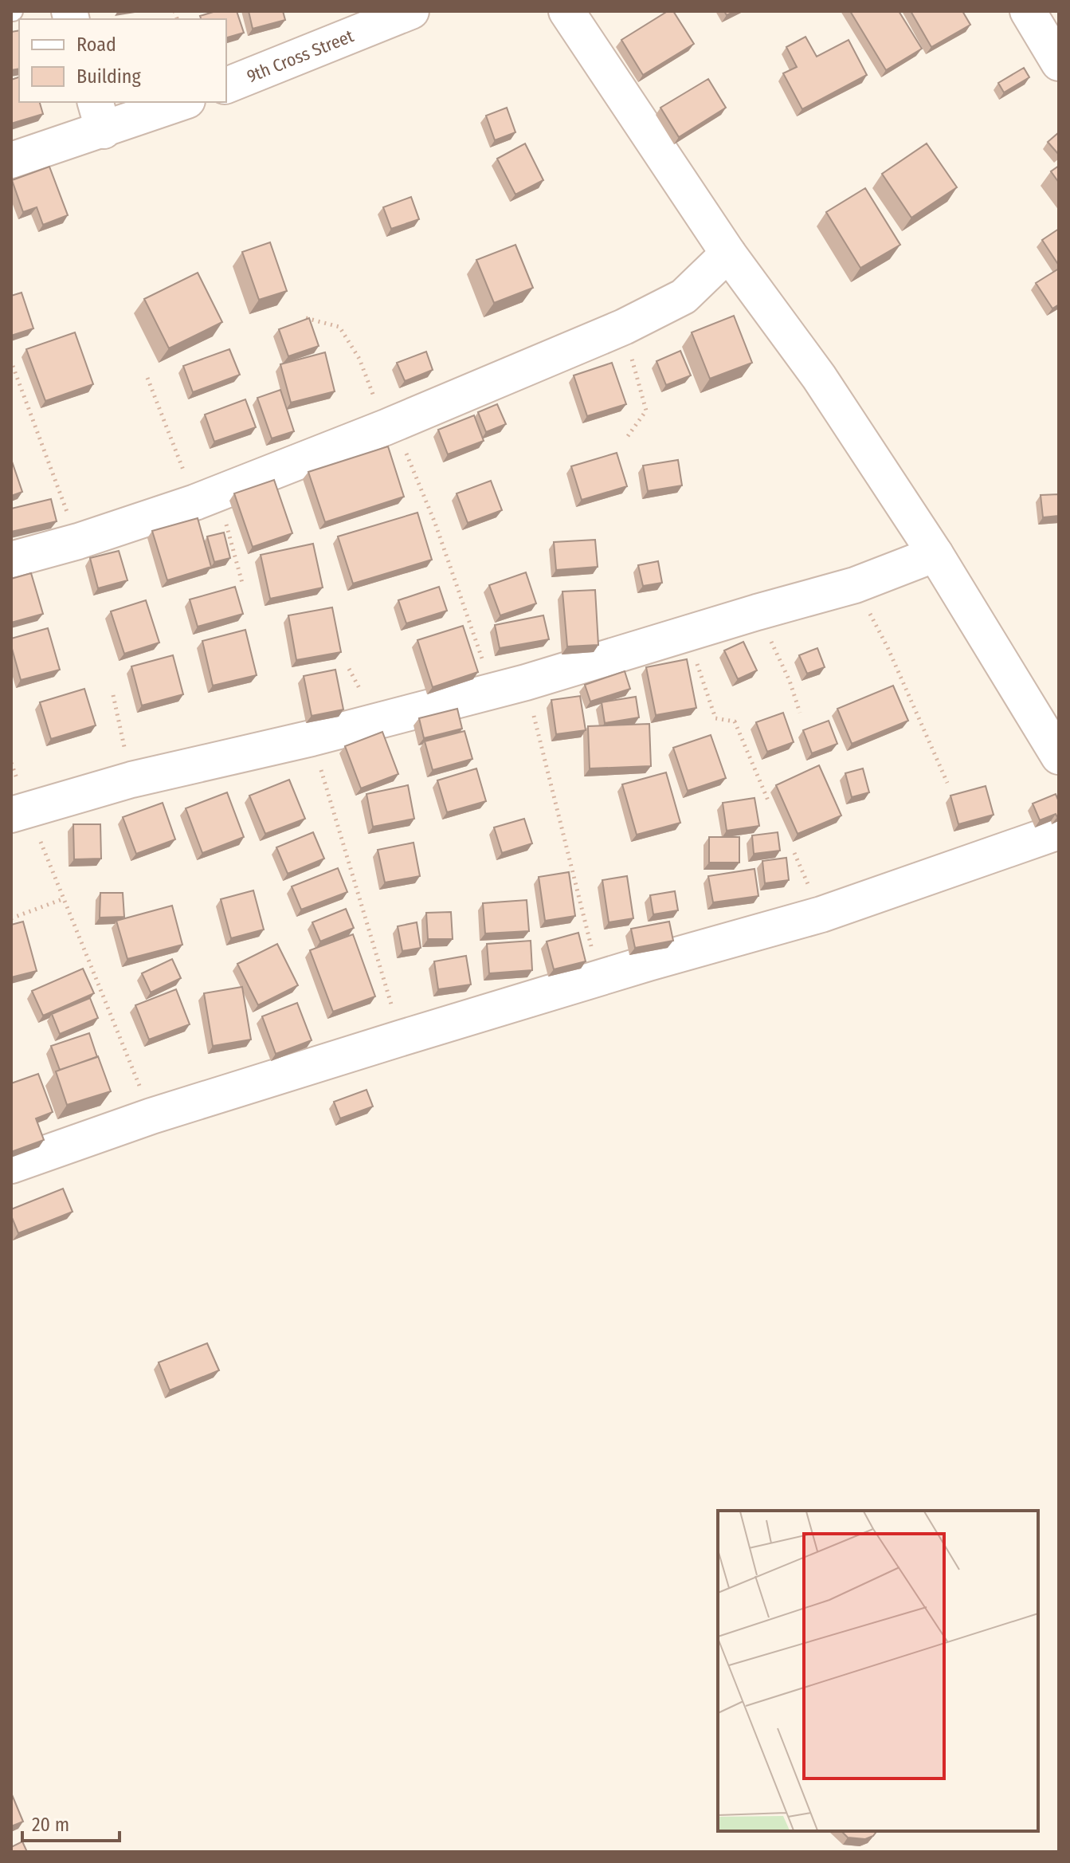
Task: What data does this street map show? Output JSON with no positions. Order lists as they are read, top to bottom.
{
  "streets": {
    "street": ["9th Cross Street"]
  },
  "legend": ["Road", "Building"],
  "scale_bar": "20 m"
}
